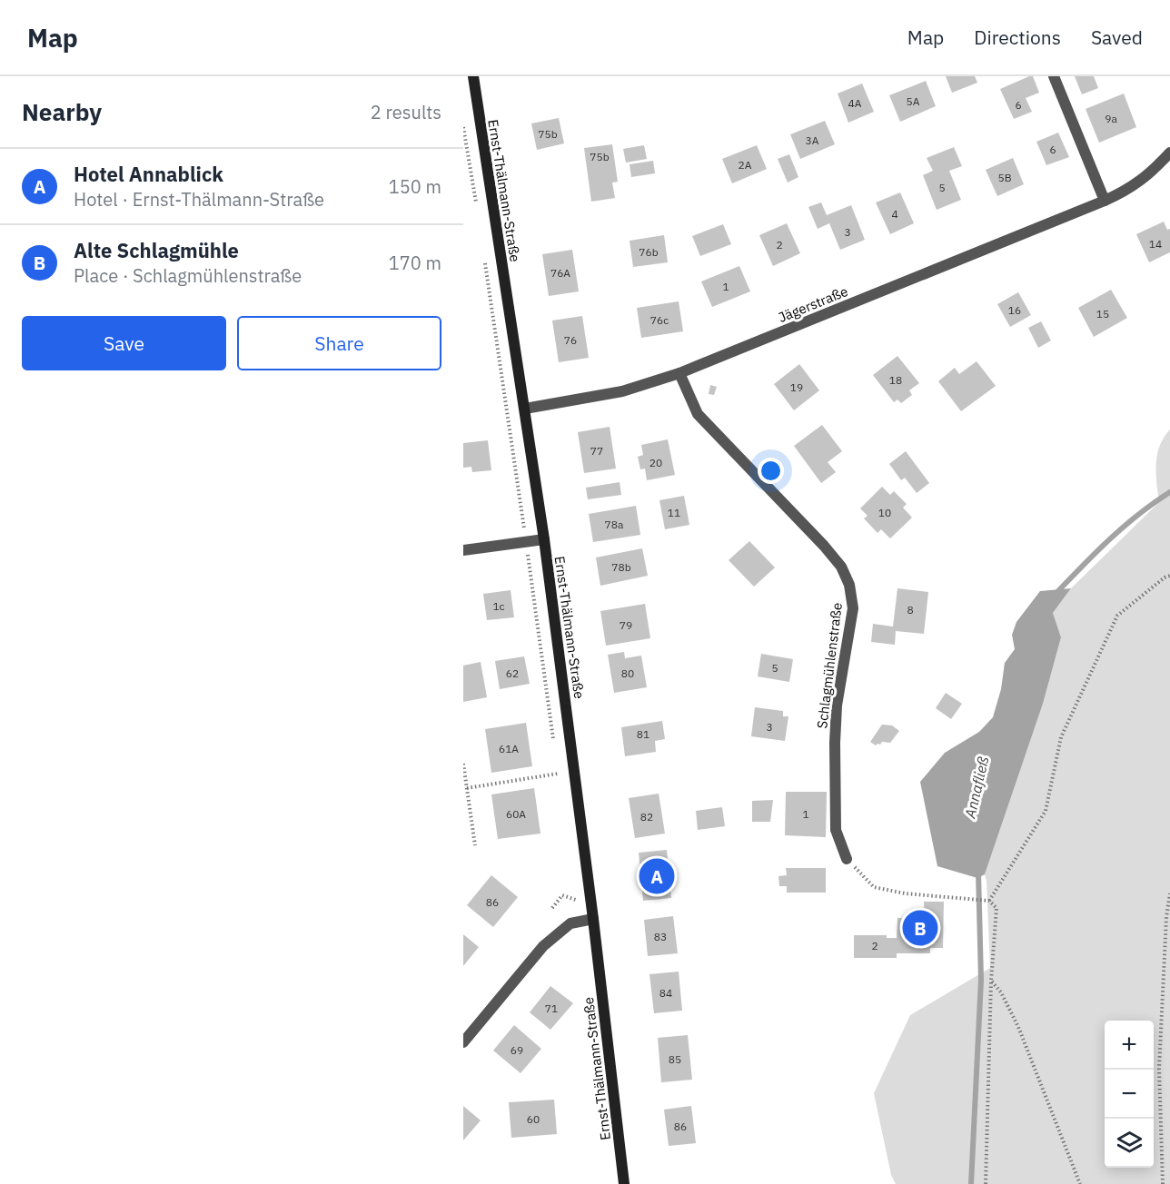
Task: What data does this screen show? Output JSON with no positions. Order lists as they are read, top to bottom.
{
  "streets": {
    "main road": ["Ernst-Thälmann-Straße"],
    "street": ["Jägerstraße", "Schlagmühlenstraße"]
  },
  "crossings": [
    ["Ernst-Thälmann-Straße", "Jägerstraße"],
    ["Jägerstraße", "Schlagmühlenstraße"]
  ],
  "water": ["Annafließ"],
  "house_numbers": [
    "5A",
    "4A",
    "6",
    "9a",
    "75b",
    "3A",
    "6",
    "75b",
    "2A",
    "5B",
    "5",
    "4",
    "3",
    "14",
    "2",
    "76b",
    "76A",
    "1",
    "16",
    "15",
    "76c",
    "76",
    "18",
    "19",
    "77",
    "20",
    "11",
    "10",
    "78a",
    "78b",
    "1c",
    "8",
    "79",
    "5",
    "62",
    "80",
    "3",
    "81",
    "61A",
    "60A",
    "1",
    "82",
    "86",
    "83",
    "2",
    "84",
    "71",
    "69",
    "85",
    "60",
    "86"
  ],
  "page": {
    "header": "Map",
    "nav": ["Map", "Directions", "Saved"],
    "heading": ["Nearby", "2 results"],
    "list": [
      {
        "mark": "A",
        "name": "Hotel Annablick",
        "note": "Hotel · Ernst-Thälmann-Straße",
        "value": "150 m"
      },
      {
        "mark": "B",
        "name": "Alte Schlagmühle",
        "note": "Place · Schlagmühlenstraße",
        "value": "170 m"
      }
    ],
    "buttons": ["Save", "Share"],
    "pins": ["A", "B"],
    "map_buttons": ["+", "−"]
  }
}
